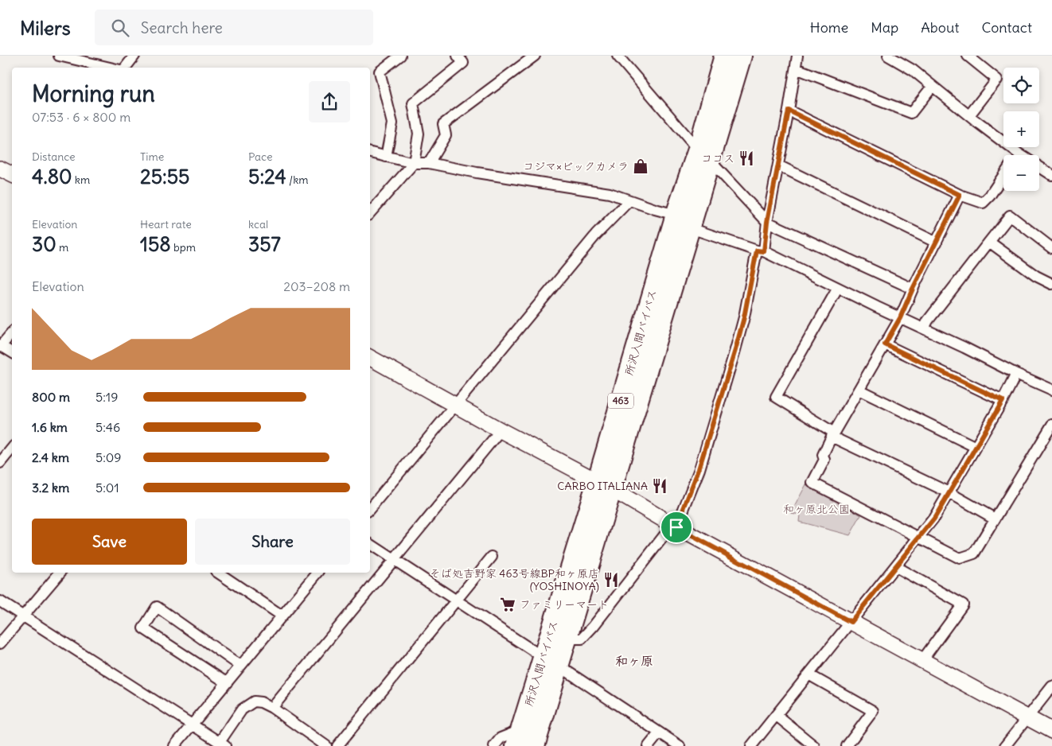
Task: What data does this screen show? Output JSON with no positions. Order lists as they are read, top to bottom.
{
  "streets": {
    "highway": ["所沢入間バイパス", "463"]
  },
  "districts": ["和ヶ原"],
  "parks": ["和ヶ原北公園"],
  "places": {
    "restaurant": ["ココス", "CARBO ITALIANA", "そば処吉野家 463号線BP和ヶ原店 (YOSHINOYA)"],
    "shop": ["コジマ×ビックカメラ"],
    "supermarket": ["ファミリーマート"]
  },
  "page": {
    "header": "Milers",
    "search": "Search here",
    "nav": [
      "Home",
      "Map",
      "About",
      "Contact"
    ],
    "map_buttons": ["+", "−"],
    "heading": ["Morning run", "07:53 · 6 × 800 m"],
    "stats": [
      ["Distance", "4.80 km"],
      ["Time", "25:55"],
      ["Pace", "5:24 /km"],
      ["Elevation", "30 m"],
      ["Heart rate", "158 bpm"],
      ["kcal", "357"]
    ],
    "chart": ["Elevation", "203–208 m"],
    "list": [
      {
        "name": "800 m",
        "note": "5:19"
      },
      {
        "name": "1.6 km",
        "note": "5:46"
      },
      {
        "name": "2.4 km",
        "note": "5:09"
      },
      {
        "name": "3.2 km",
        "note": "5:01"
      }
    ],
    "buttons": ["Save", "Share"]
  }
}
